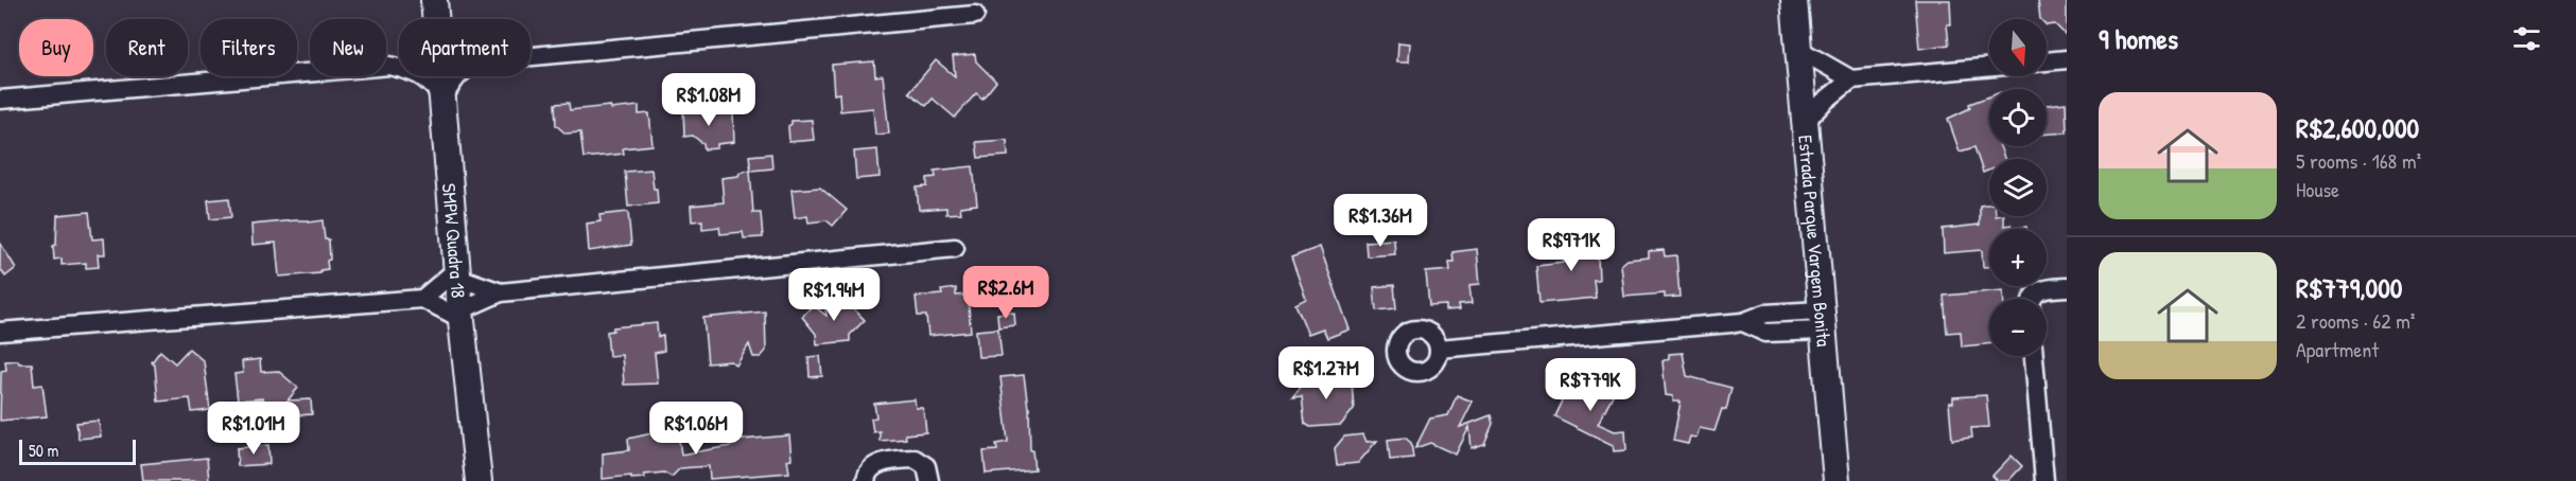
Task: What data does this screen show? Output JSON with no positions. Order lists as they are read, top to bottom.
{
  "streets": {
    "street": ["SMPW Quadra 18", "Estrada Parque Vargem Bonita"]
  },
  "scale_bar": "50 m",
  "north": "bottom",
  "page": {
    "heading": "9 homes",
    "map_buttons": ["+", "−"],
    "chip": [
      "Buy",
      "Rent",
      "Filters",
      "New",
      "Apartment"
    ],
    "price": [
      "R$1.08M",
      "R$1.36M",
      "R$971K",
      "R$2.6M",
      "R$1.94M",
      "R$1.27M",
      "R$779K",
      "R$1.01M",
      "R$1.06M"
    ],
    "list": [
      {
        "name": "R$2,600,000",
        "note": "5 rooms · 168 m² · House"
      },
      {
        "name": "R$779,000",
        "note": "2 rooms · 62 m² · Apartment"
      }
    ],
    "scale": "50 m"
  }
}
